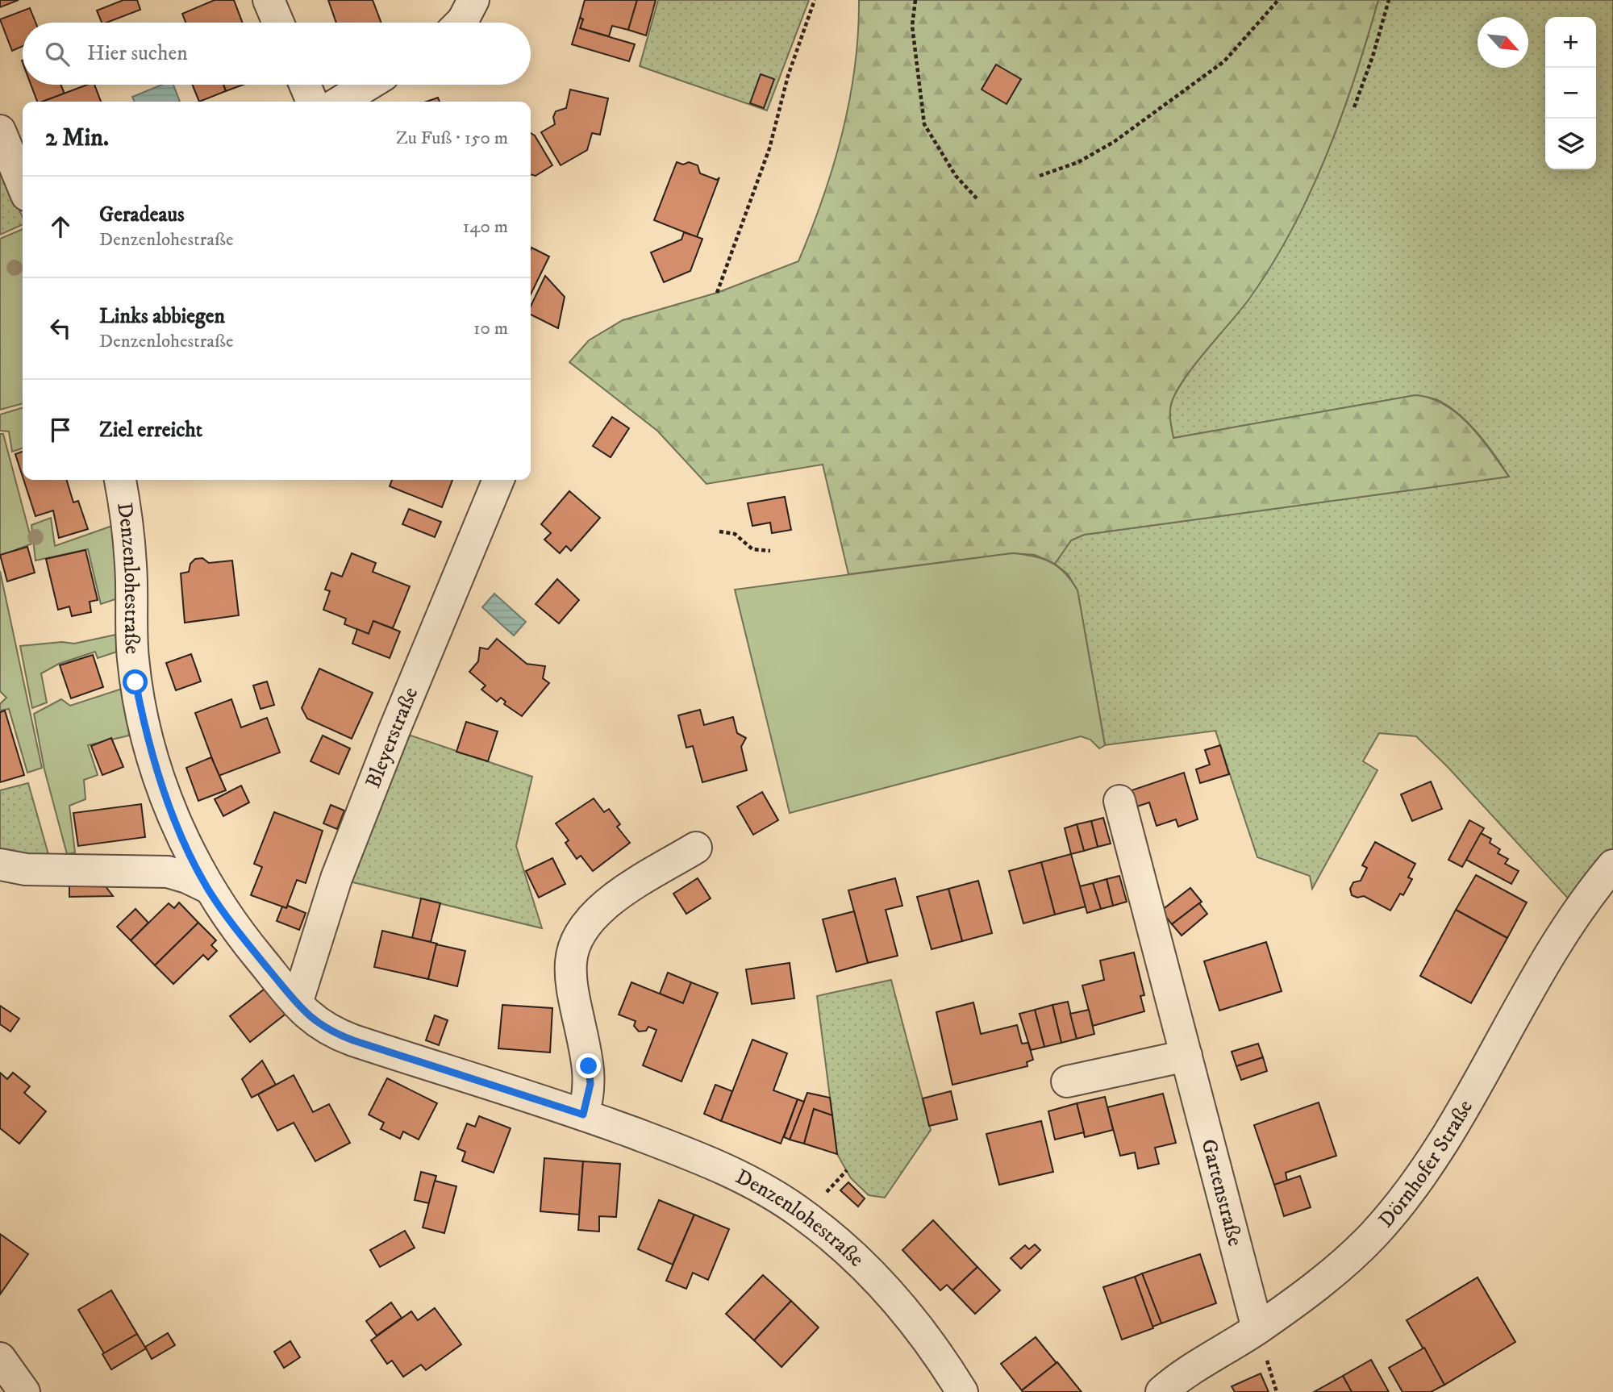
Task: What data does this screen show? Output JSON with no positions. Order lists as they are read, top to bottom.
{
  "streets": {
    "street": [
      "Denzenlohestraße",
      "Bleyerstraße",
      "Dörnhofer Straße",
      "Gartenstraße"
    ]
  },
  "crossings": [
    ["Denzenlohestraße", "Bleyerstraße"],
    ["Dörnhofer Straße", "Gartenstraße"]
  ],
  "north": "bottom right",
  "page": {
    "map_buttons": ["+", "−"],
    "search": "Hier suchen",
    "heading": ["2 Min.", "Zu Fuß · 150 m"],
    "list": [
      ["Geradeaus", "Denzenlohestraße", "140 m"],
      ["Links abbiegen", "Denzenlohestraße", "10 m"],
      "Ziel erreicht"
    ]
  }
}
